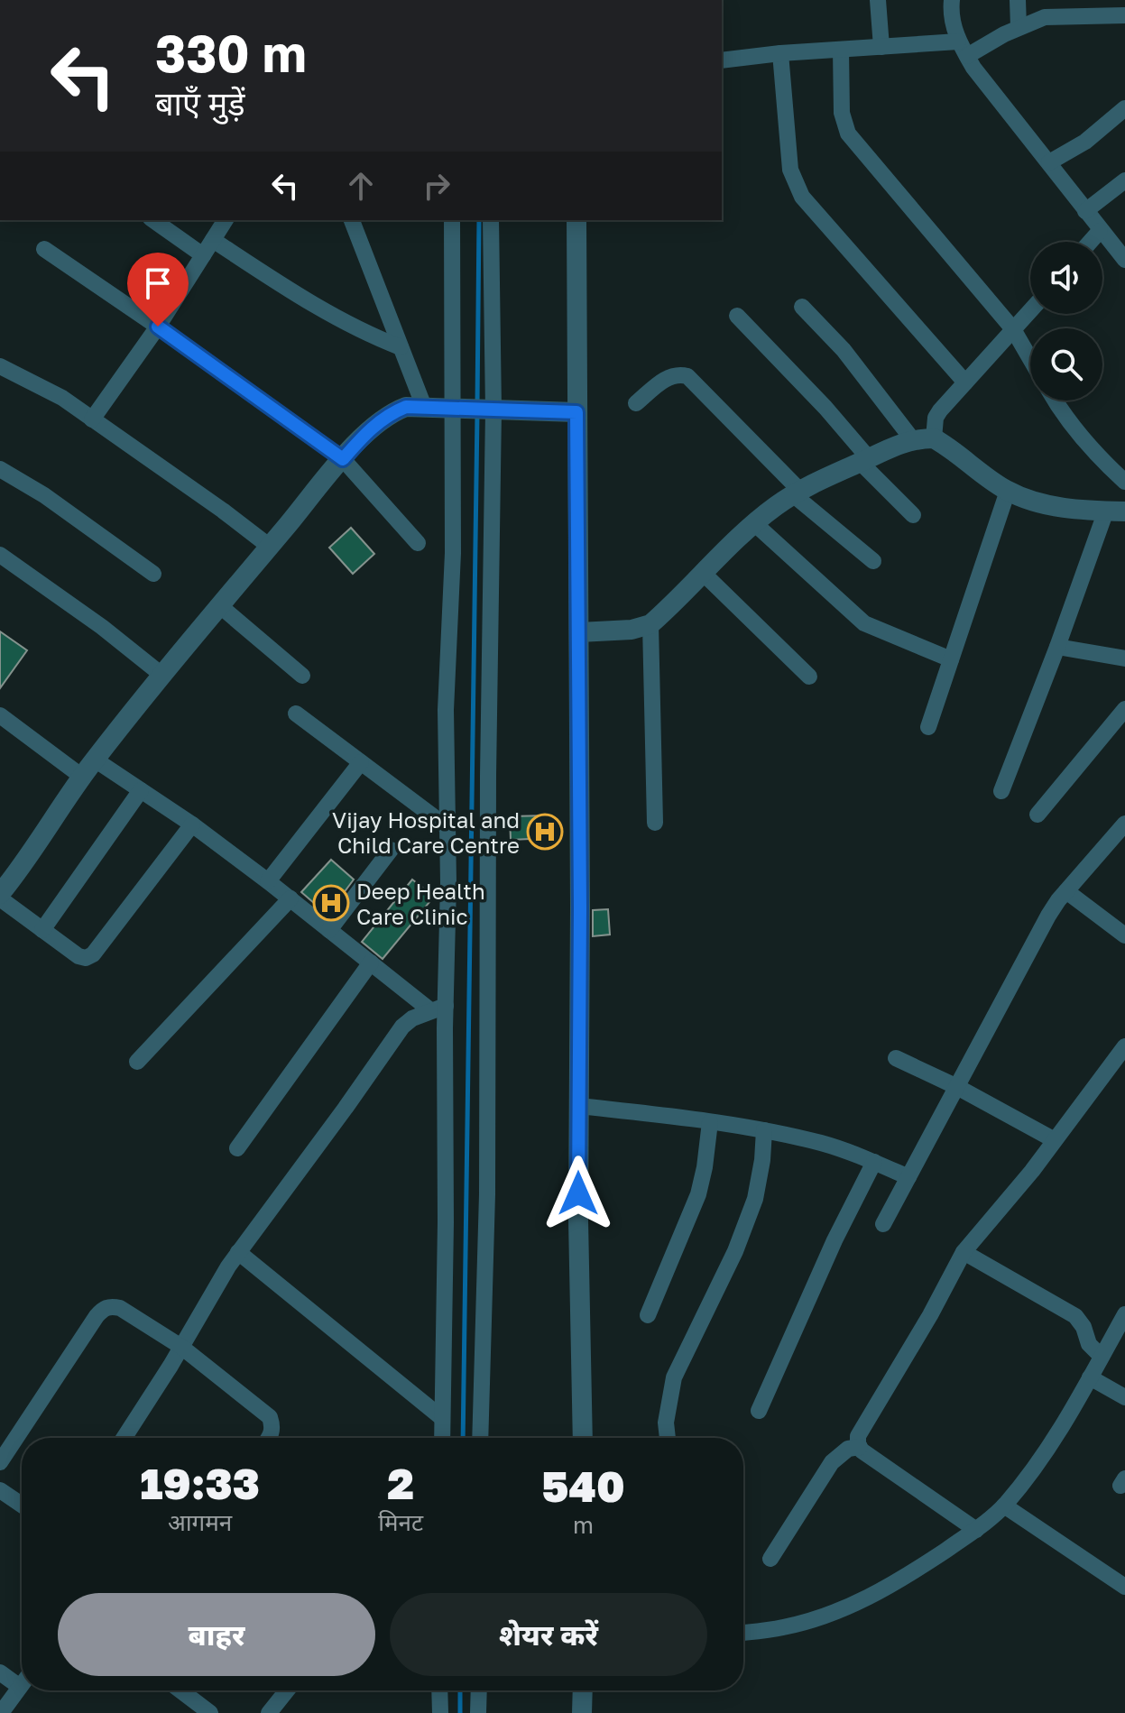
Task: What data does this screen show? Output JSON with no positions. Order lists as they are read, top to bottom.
{
  "places": {
    "hospital": ["Vijay Hospital and Child Care Centre", "Deep Health Care Clinic"]
  },
  "page": {
    "turn": ["330 m", "बाएँ मुड़ें"],
    "eta": [
      "19:33",
      "आगमन",
      "2",
      "मिनट",
      "540",
      "m"
    ],
    "buttons": ["बाहर", "शेयर करें"]
  }
}
